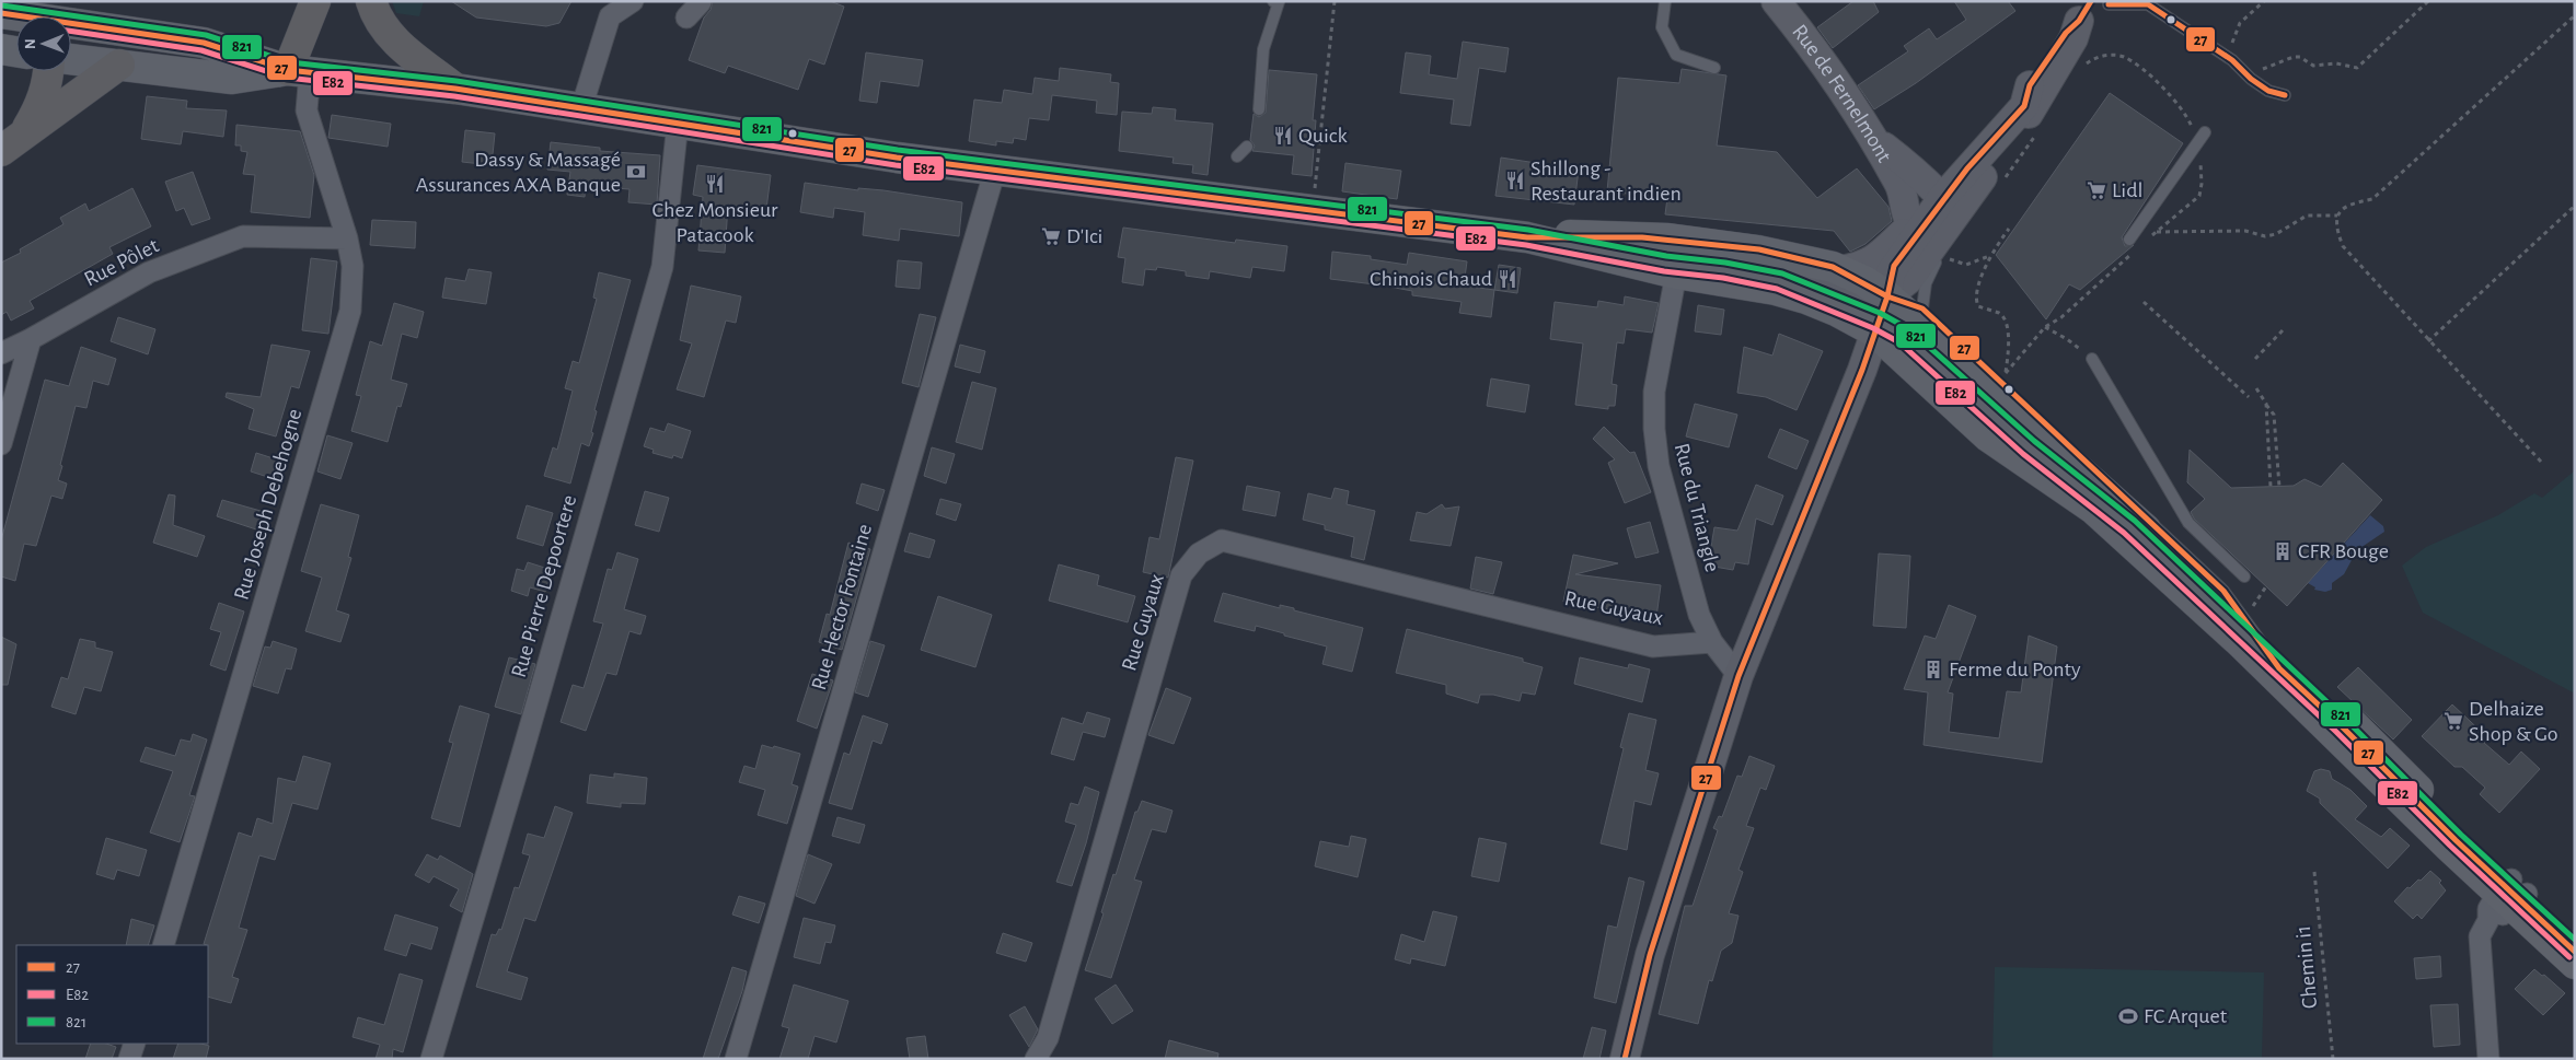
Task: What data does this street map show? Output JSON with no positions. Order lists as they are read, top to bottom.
{
  "streets": {
    "street": [
      "Rue de Fernelmont",
      "Rue Pôlet",
      "Rue Joseph Debehogne",
      "Rue du Triangle",
      "Rue Pierre Depoortere",
      "Rue Hector Fontaine",
      "Rue Guyaux"
    ],
    "path": ["Chemin i1"]
  },
  "crossings": [
    ["Rue Pôlet", "Rue Joseph Debehogne"],
    ["Rue du Triangle", "Rue Guyaux"]
  ],
  "places": {
    "restaurant": [
      "Quick",
      "Shillong - Restaurant indien",
      "Chez Monsieur Patacook",
      "Chinois Chaud"
    ],
    "bank": ["Dassy & Massagé Assurances AXA Banque"],
    "supermarket": ["Lidl", "D'Ici", "Delhaize Shop & Go"],
    "building": ["CFR Bouge", "Ferme du Ponty"],
    "sports": ["FC Arquet"]
  },
  "lines": ["transit line 27", "transit line 821", "transit line E82"],
  "legend": ["27", "E82", "821"],
  "north": "left"
}
